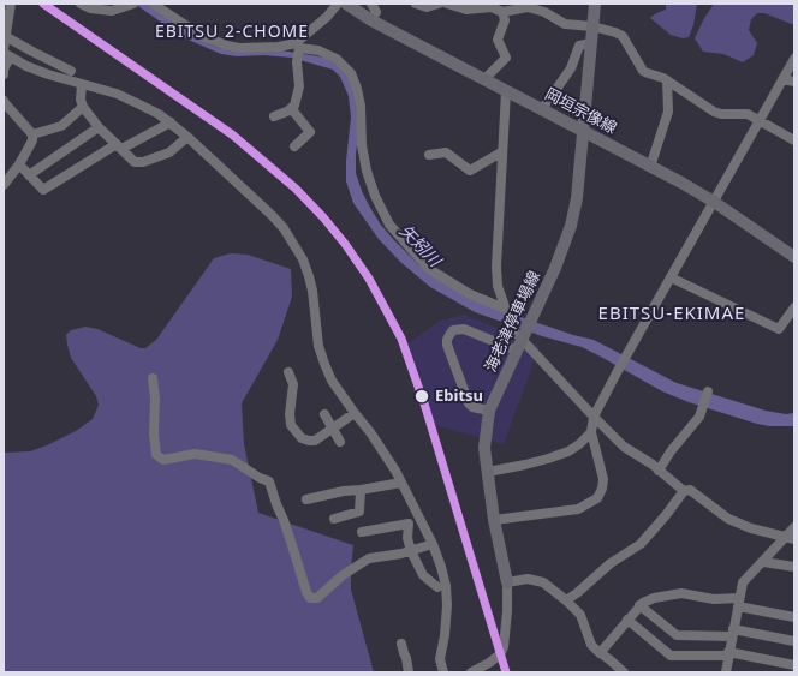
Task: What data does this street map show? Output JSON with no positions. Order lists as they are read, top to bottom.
{
  "streets": {
    "main road": ["岡垣宗像線", "海老津停車場線"]
  },
  "crossings": [
    ["岡垣宗像線", "海老津停車場線"]
  ],
  "districts": ["EBITSU 2-CHOME", "EBITSU-EKIMAE"],
  "water": ["矢矧川"],
  "places": ["Ebitsu"]
}
